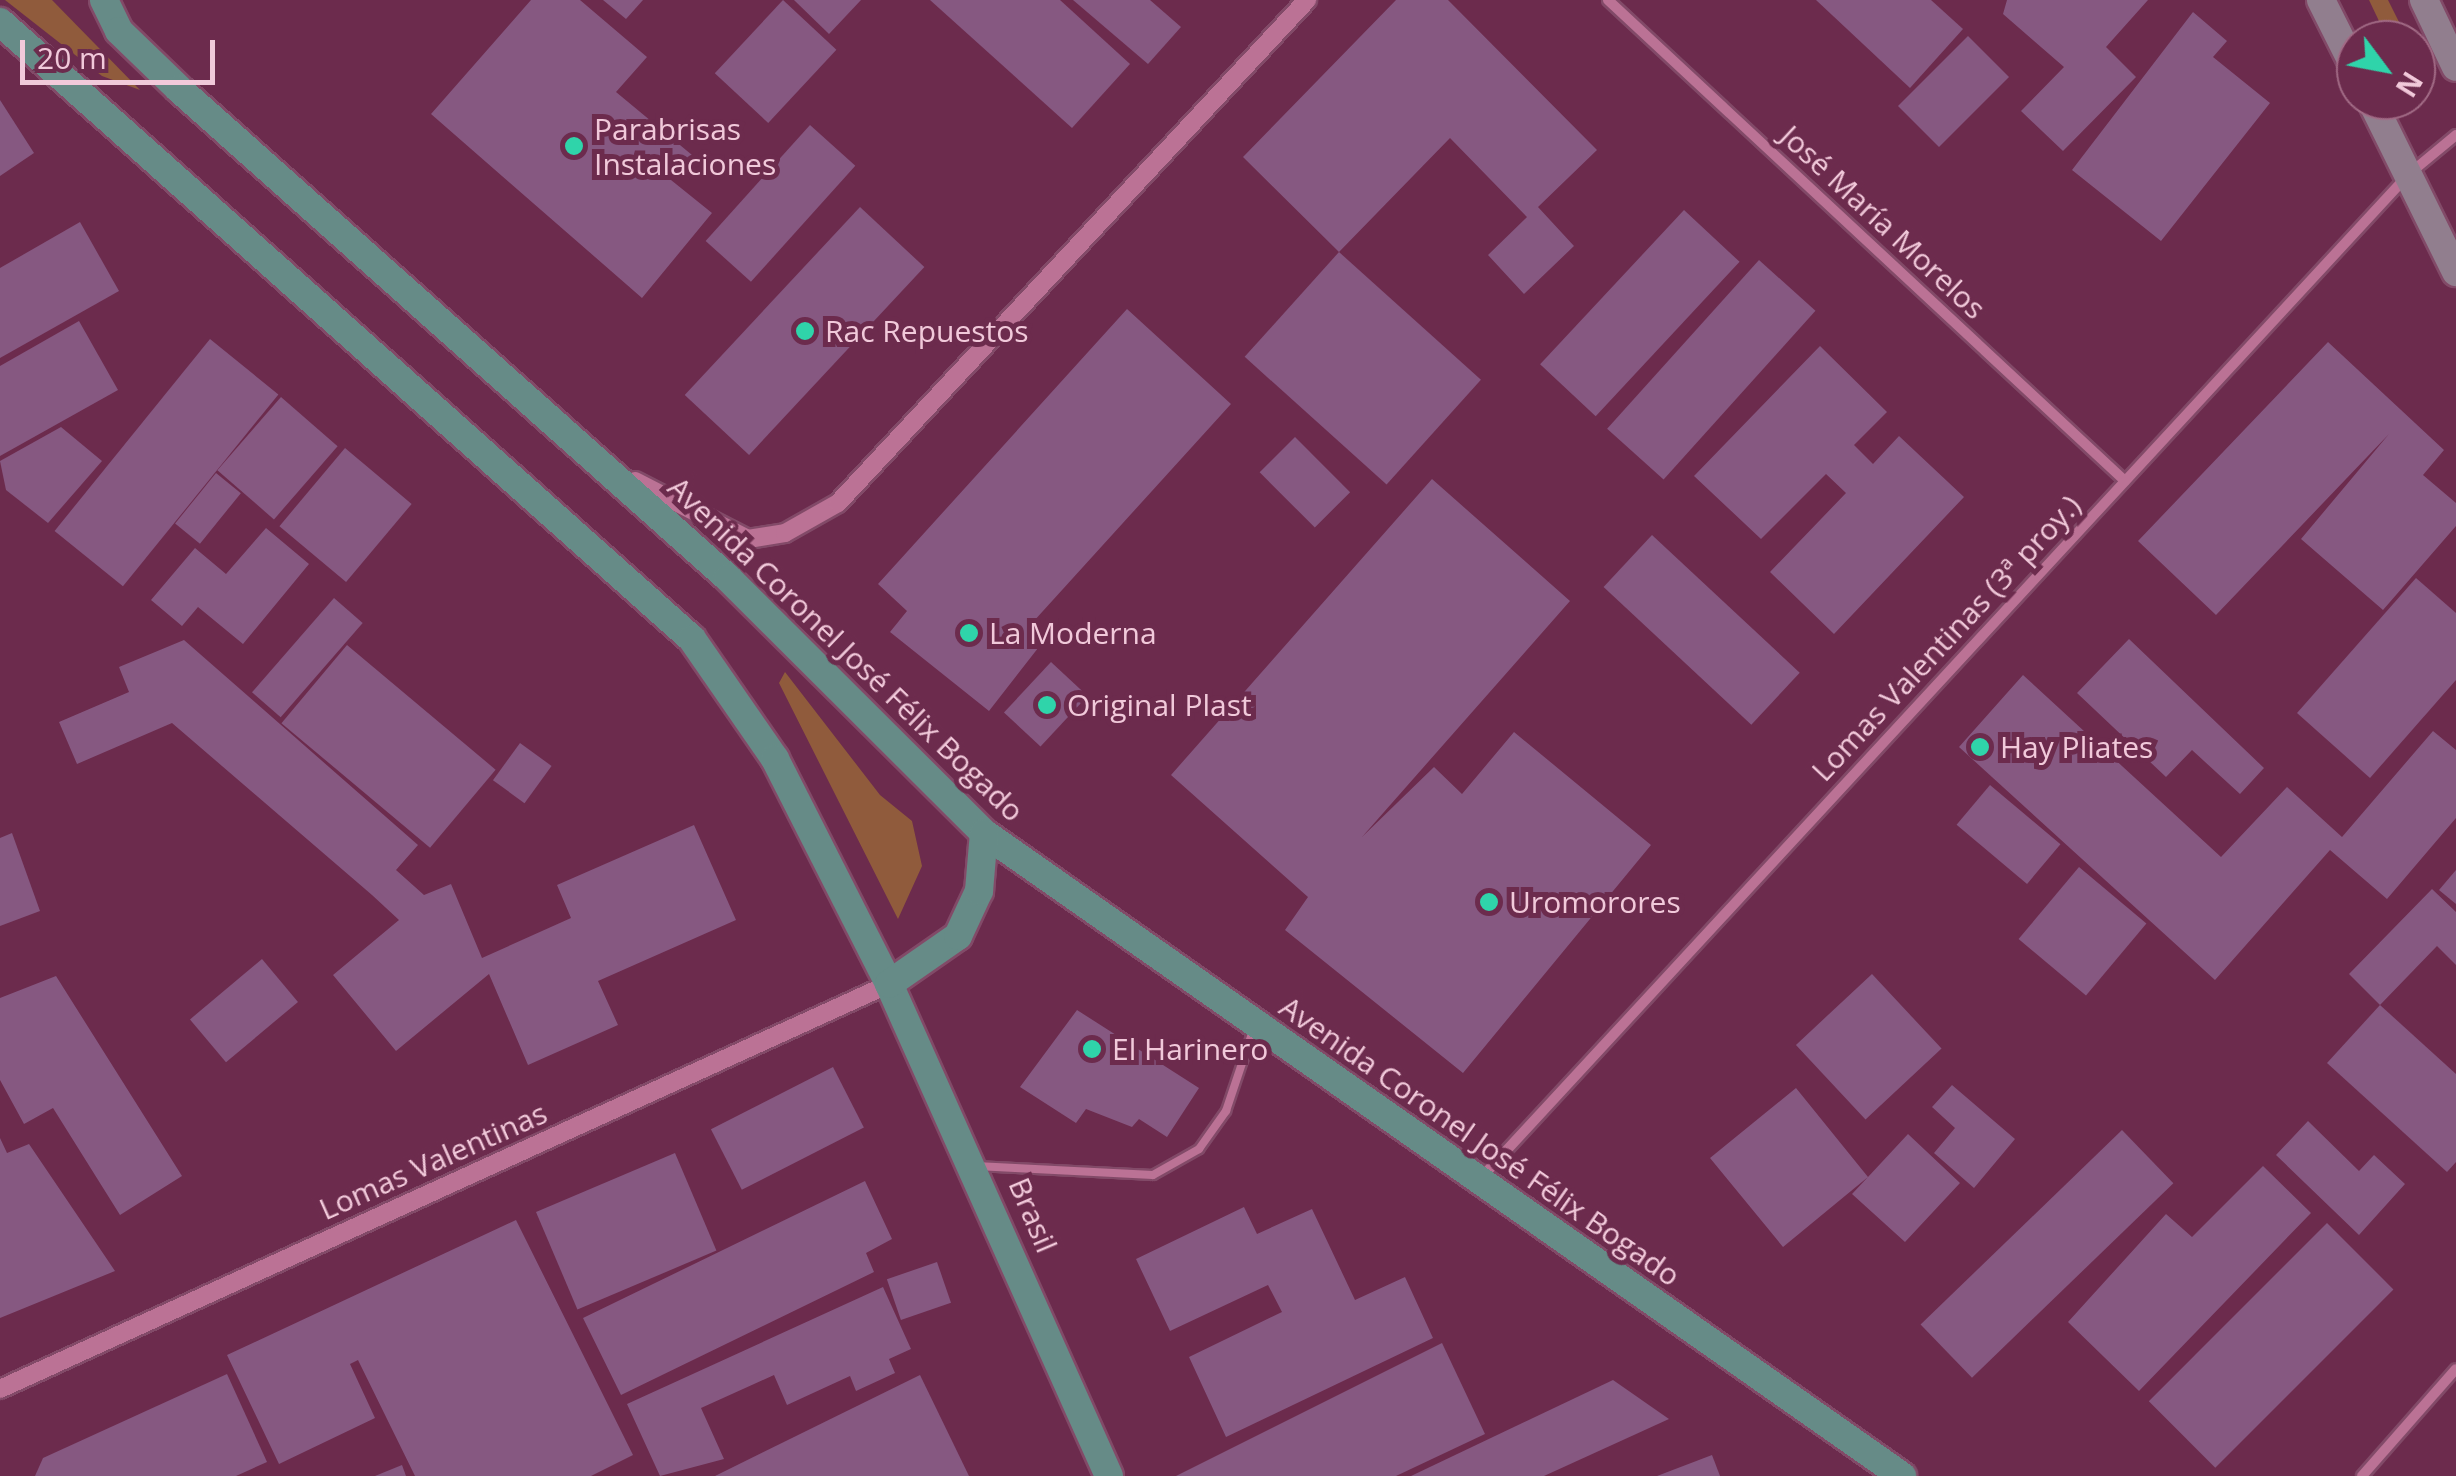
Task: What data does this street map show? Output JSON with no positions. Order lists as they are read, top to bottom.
{
  "streets": {
    "main road": ["Avenida Coronel José Félix Bogado", "Brasil"],
    "street": ["José María Morelos", "Lomas Valentinas (3ª proy.)", "Lomas Valentinas"]
  },
  "crossings": [
    ["José María Morelos", "Lomas Valentinas (3ª proy.)"],
    ["Lomas Valentinas (3ª proy.)", "Avenida Coronel José Félix Bogado"],
    ["Lomas Valentinas", "Brasil"]
  ],
  "places": [
    "Parabrisas Instalaciones",
    "Rac Repuestos",
    "La Moderna",
    "Original Plast",
    "Hay Pliates",
    "Uromorores",
    "El Harinero"
  ],
  "scale_bar": "20 m",
  "north": "bottom right"
}
